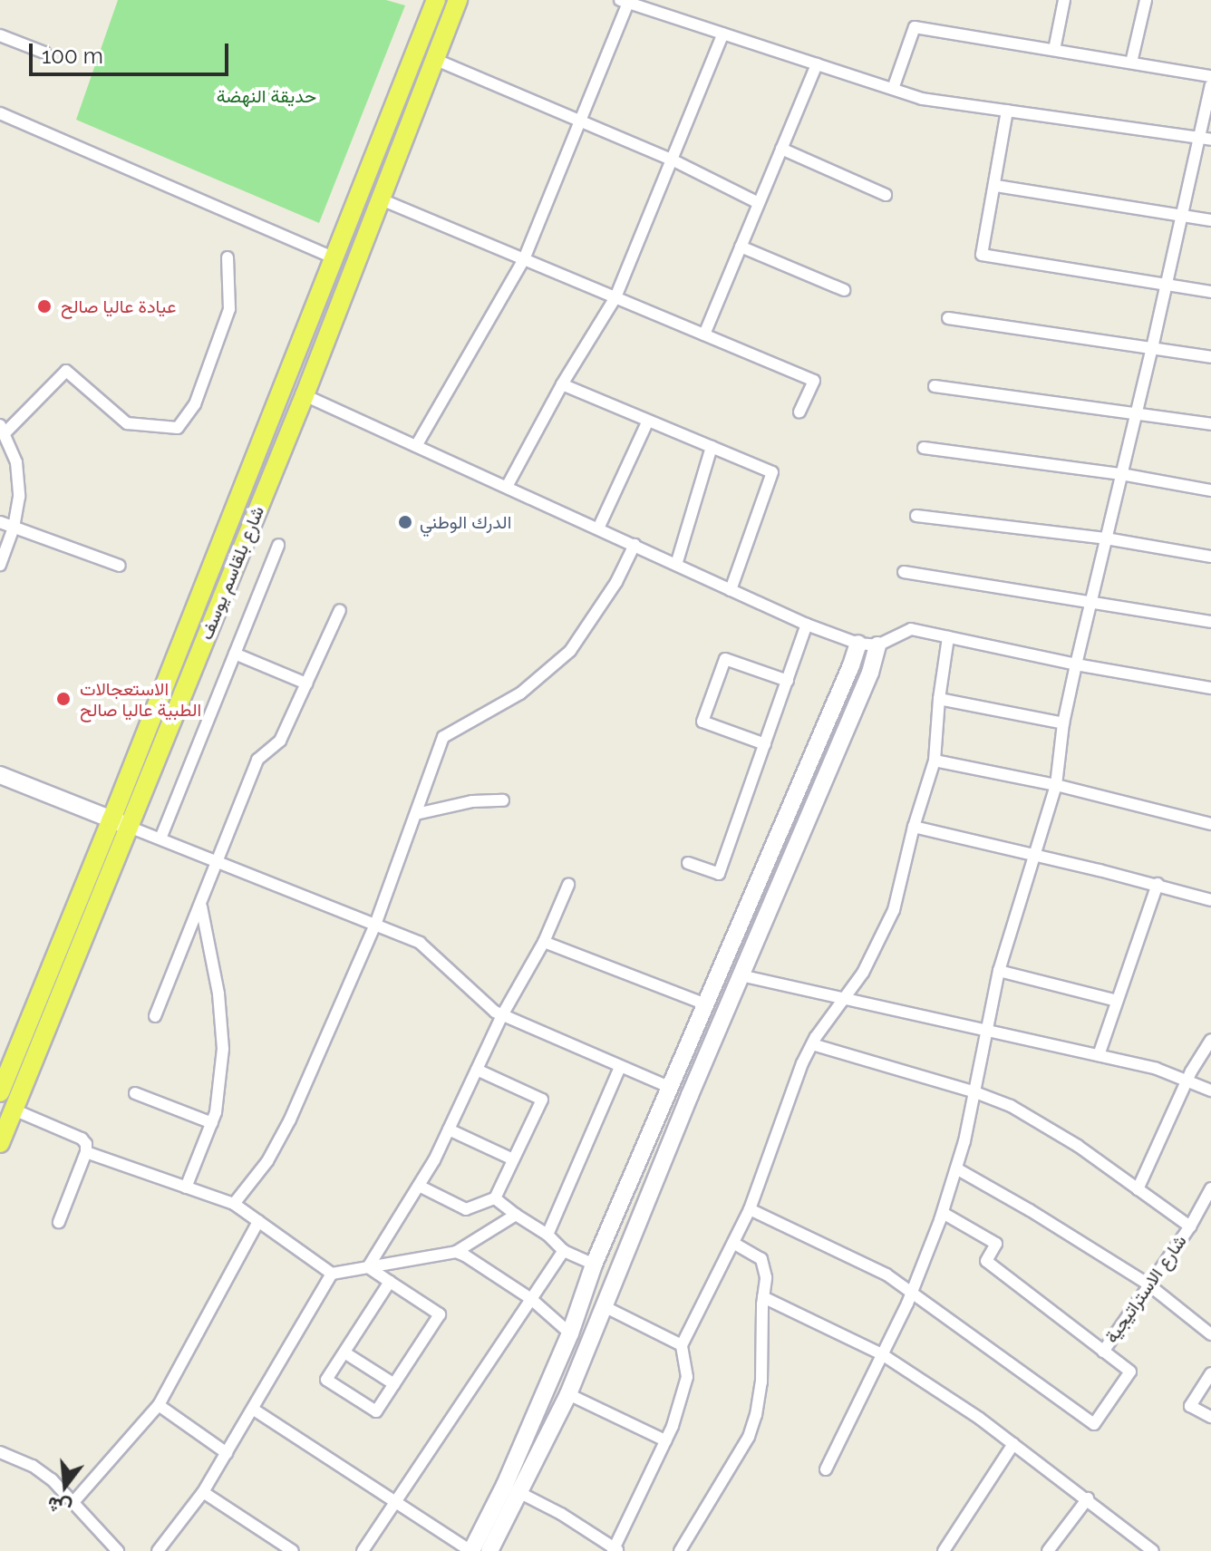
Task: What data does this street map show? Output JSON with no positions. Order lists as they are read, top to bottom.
{
  "streets": {
    "main road": ["شارع بلقاسم يوسف"],
    "street": ["شارع الاستراتيجية"]
  },
  "parks": ["حديقة النهضة"],
  "places": ["عيادة عاليا صالح", "الدرك الوطني", "الاستعجالات الطبية عاليا صالح"],
  "scale_bar": "100 m",
  "north": "bottom"
}
